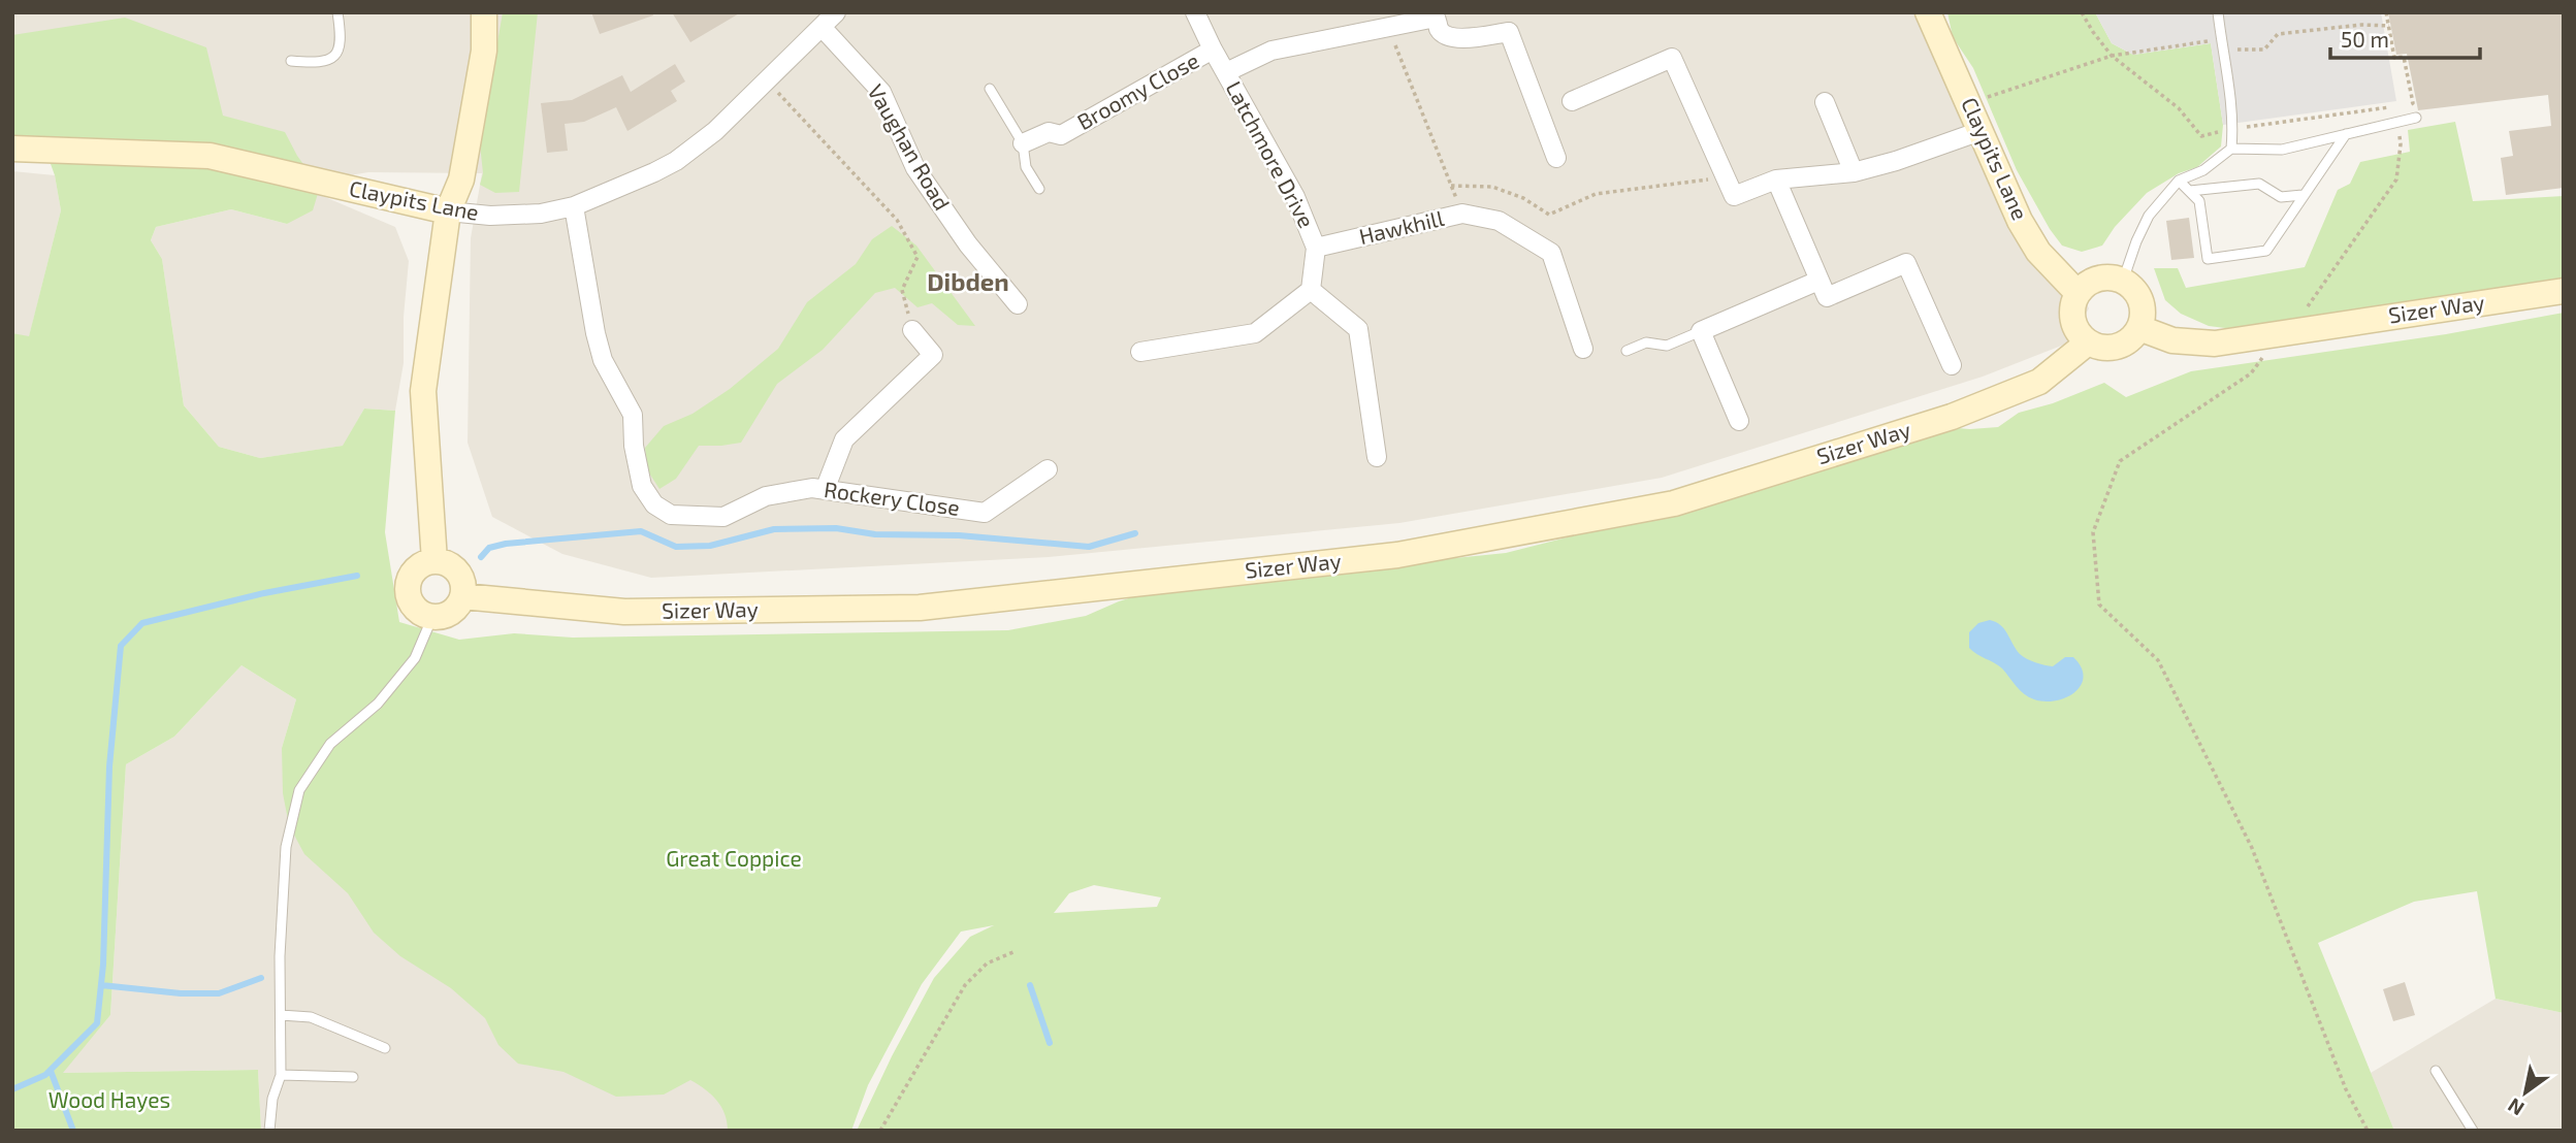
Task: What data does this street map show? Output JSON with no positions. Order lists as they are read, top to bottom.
{
  "streets": {
    "street": [
      "Broomy Close",
      "Vaughan Road",
      "Latchmore Drive",
      "Claypits Lane",
      "Hawkhill",
      "Sizer Way",
      "Rockery Close"
    ]
  },
  "crossings": [
    ["Broomy Close", "Latchmore Drive"],
    ["Vaughan Road", "Claypits Lane"],
    ["Latchmore Drive", "Hawkhill"],
    ["Claypits Lane", "Sizer Way"],
    ["Claypits Lane", "Rockery Close"]
  ],
  "districts": ["Dibden"],
  "parks": ["Great Coppice", "Wood Hayes"],
  "scale_bar": "50 m",
  "north": "bottom left"
}
